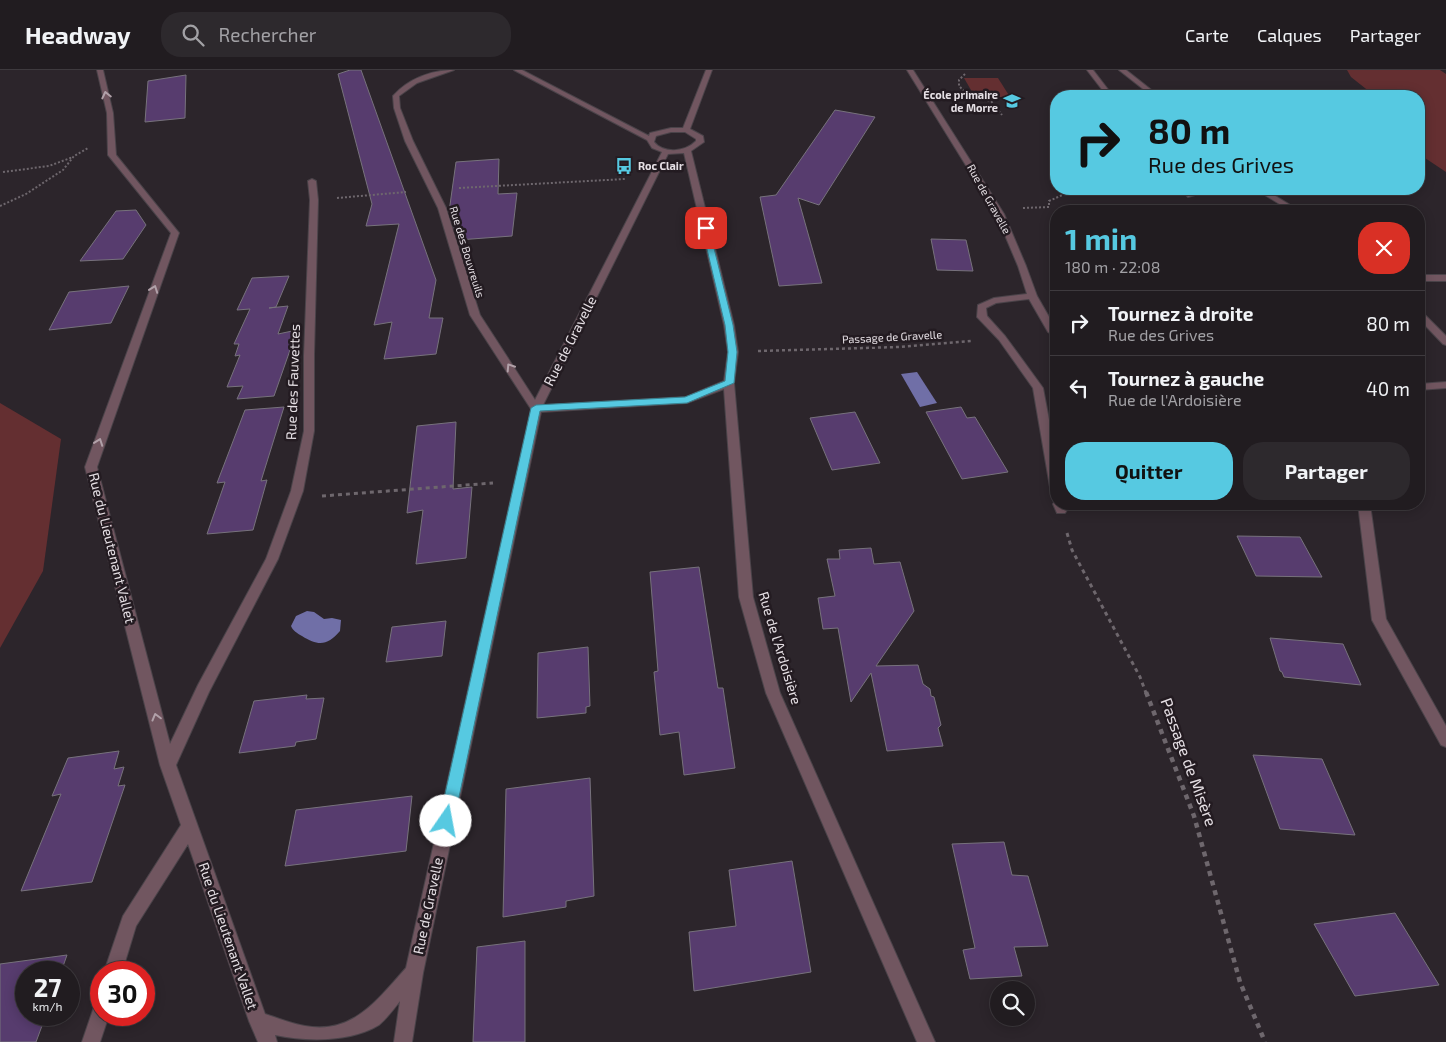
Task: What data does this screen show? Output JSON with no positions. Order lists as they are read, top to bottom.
{
  "streets": {
    "street": [
      "Rue de Gravelle",
      "Rue des Bouvreuils",
      "Rue des Fauvettes",
      "Rue du Lieutenant Vallet",
      "Rue de l'Ardoisière"
    ],
    "path": ["Passage de Gravelle", "Passage de Misère"]
  },
  "crossings": [
    ["Rue de Gravelle", "Rue des Bouvreuils"],
    ["Rue des Fauvettes", "Rue du Lieutenant Vallet"]
  ],
  "one_way": ["Rue des Bouvreuils", "Rue du Lieutenant Vallet"],
  "places": {
    "school or university": ["École primaire de Morre"],
    "bus stop": ["Roc Clair"]
  },
  "page": {
    "header": "Headway",
    "search": "Rechercher",
    "nav": ["Carte", "Calques", "Partager"],
    "turn": ["80 m", "Rue des Grives"],
    "heading": ["1 min", "180 m · 22:08"],
    "list": [
      {
        "name": "Tournez à droite",
        "note": "Rue des Grives",
        "value": "80 m"
      },
      {
        "name": "Tournez à gauche",
        "note": "Rue de l'Ardoisière",
        "value": "40 m"
      }
    ],
    "buttons": ["Quitter", "Partager"],
    "speed": "27 km/h",
    "limit": "30"
  }
}
